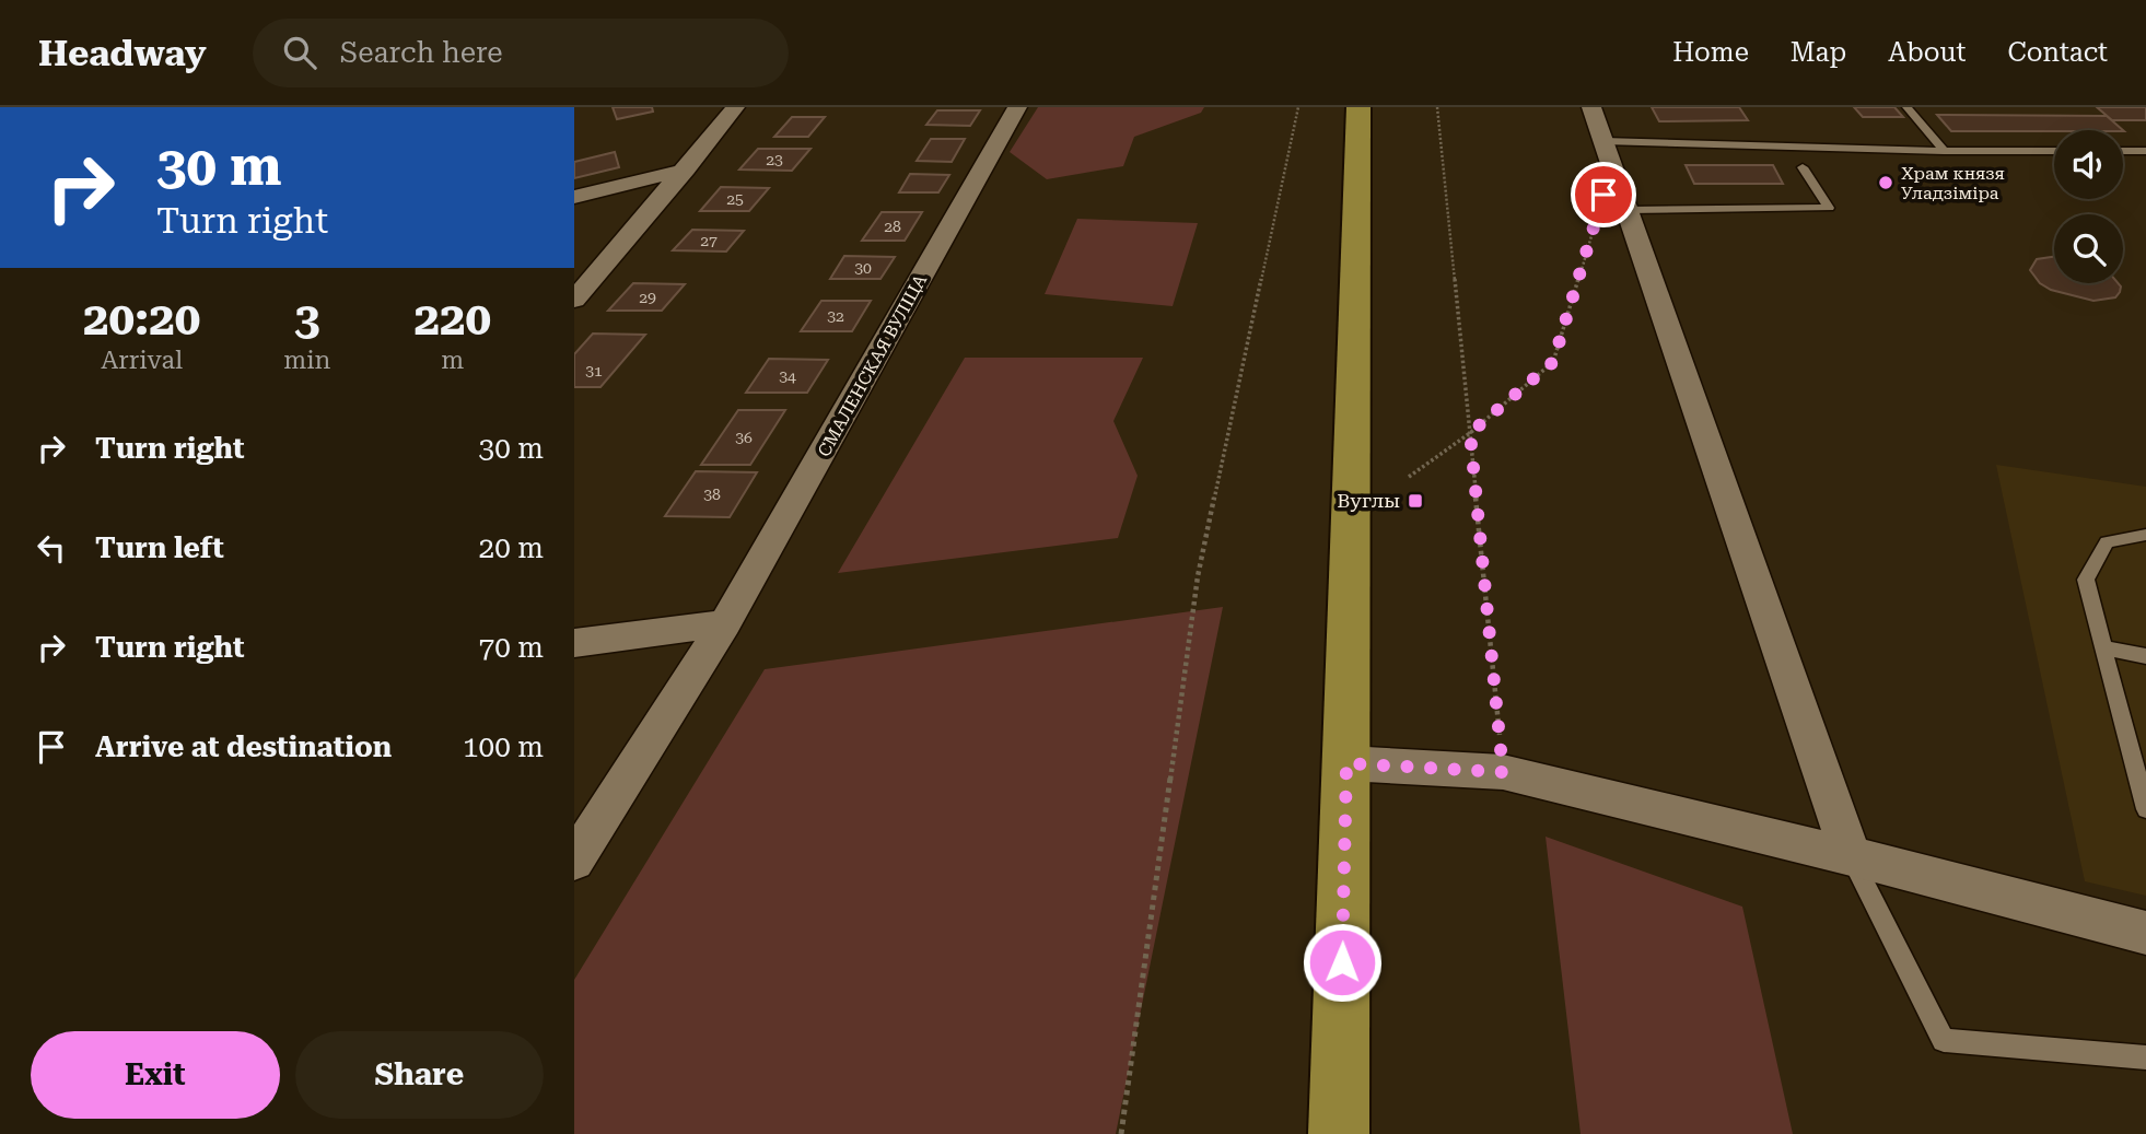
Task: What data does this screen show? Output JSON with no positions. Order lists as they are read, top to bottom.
{
  "streets": {
    "street": ["СМАЛЕНСКАЯ ВУЛІЦА"]
  },
  "places": {
    "other": ["Храм князя Уладзіміра"],
    "transit": ["Вуглы"]
  },
  "house_numbers": [
    "23",
    "25",
    "28",
    "27",
    "30",
    "29",
    "32",
    "31",
    "34",
    "36",
    "38"
  ],
  "page": {
    "header": "Headway",
    "search": "Search here",
    "nav": [
      "Home",
      "Map",
      "About",
      "Contact"
    ],
    "turn": ["30 m", "Turn right"],
    "eta": [
      "20:20",
      "Arrival",
      "3",
      "min",
      "220",
      "m"
    ],
    "list": [
      {
        "name": "Turn right",
        "value": "30 m"
      },
      {
        "name": "Turn left",
        "value": "20 m"
      },
      {
        "name": "Turn right",
        "value": "70 m"
      },
      {
        "name": "Arrive at destination",
        "value": "100 m"
      }
    ],
    "buttons": ["Exit", "Share"]
  }
}
